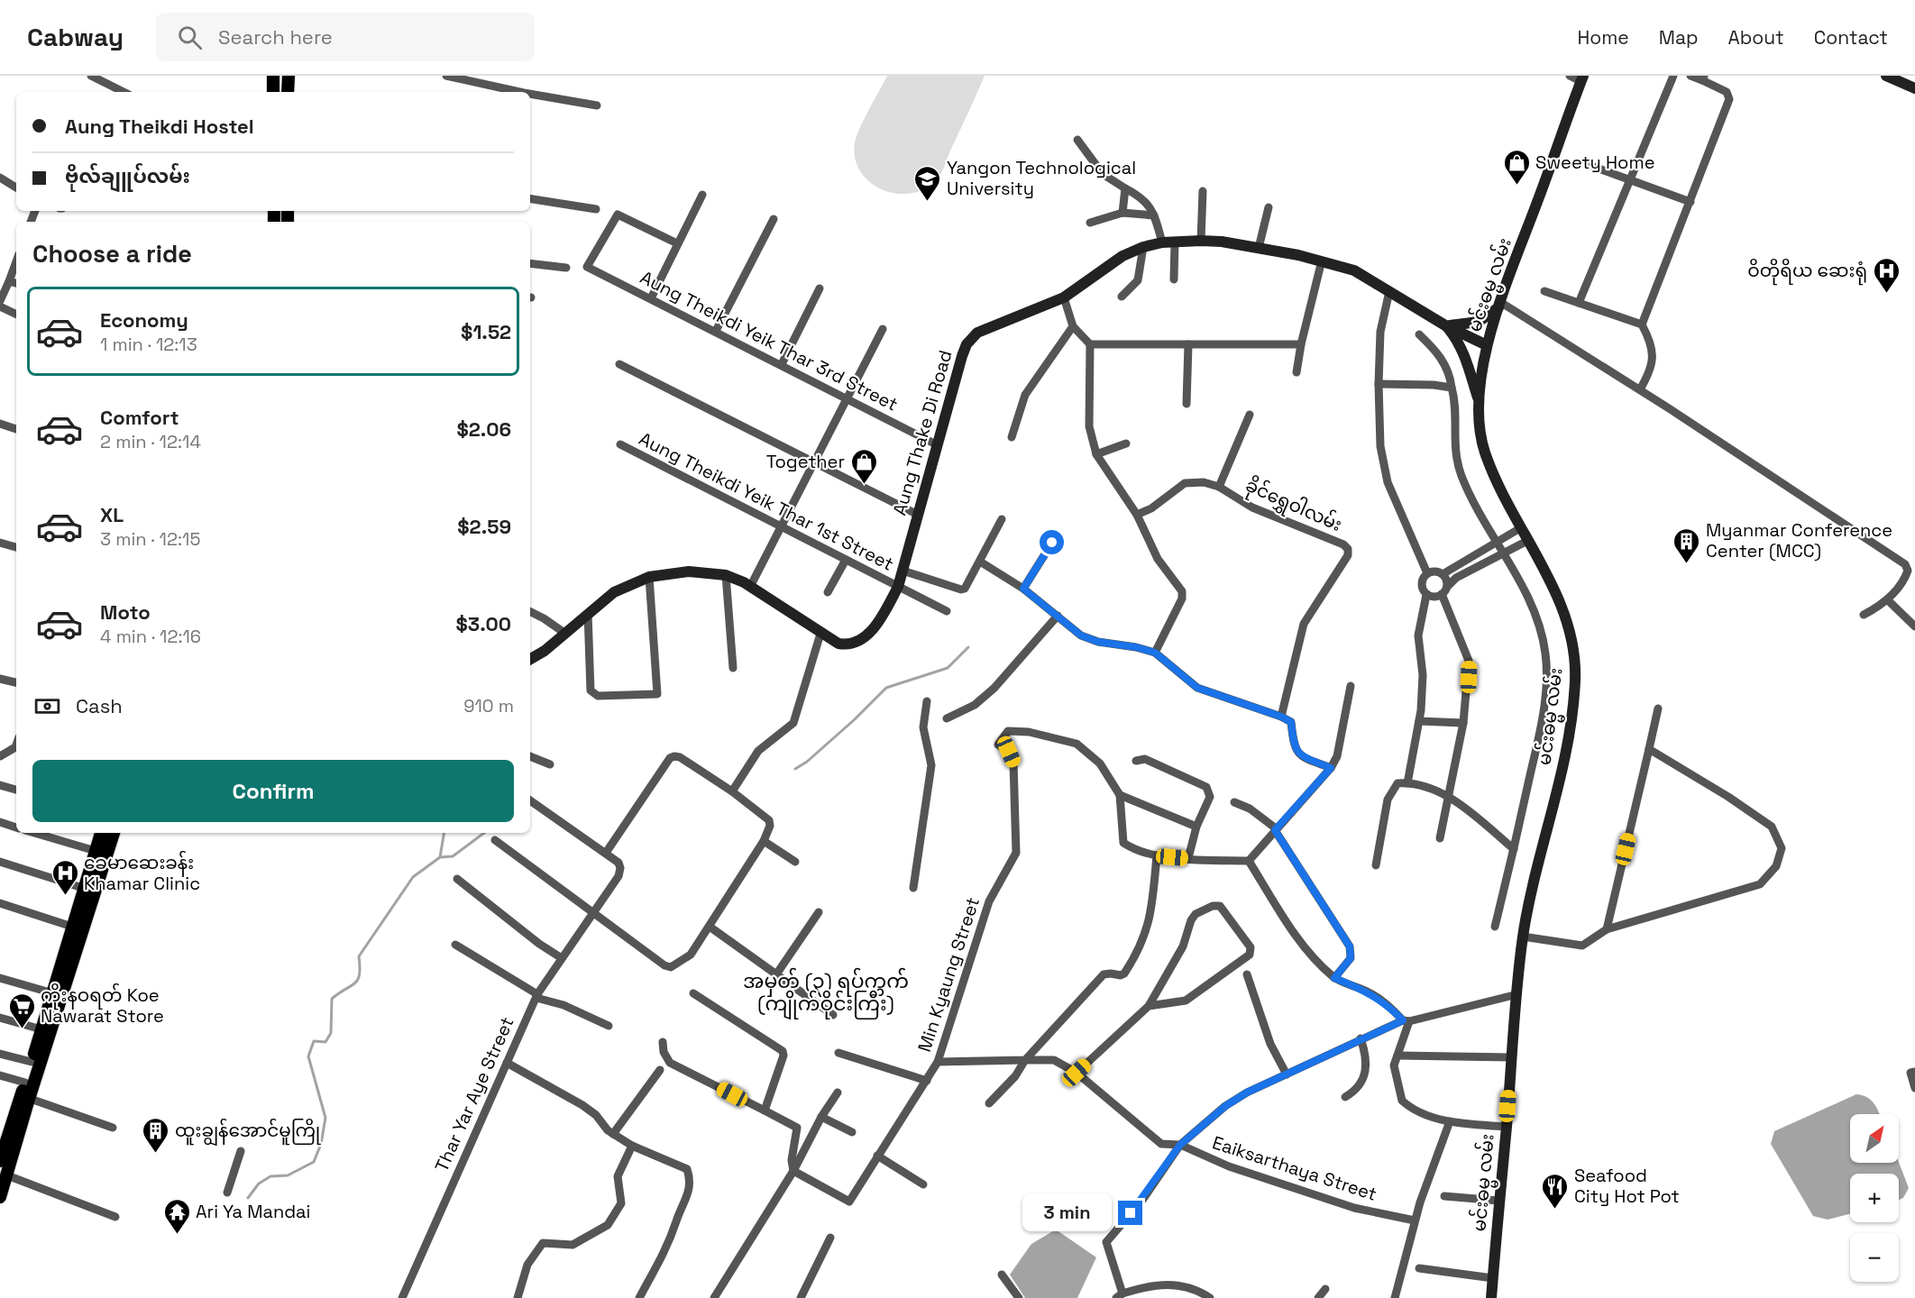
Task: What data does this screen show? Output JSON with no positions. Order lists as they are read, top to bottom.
{
  "streets": {
    "main road": ["မင်းဓမ္မ လမ်း", "Aung Thake Di Road"],
    "street": [
      "Aung Theikdi Yeik Thar 3rd Street",
      "Aung Theikdi Yeik Thar 1st Street",
      "ခိုင်ရွှေဝါလမ်း",
      "Min Kyaung Street",
      "Thar Yar Aye Street",
      "Eaiksarthaya Street"
    ]
  },
  "crossings": [
    ["မင်းဓမ္မ လမ်း", "Aung Thake Di Road"],
    ["Aung Theikdi Yeik Thar 3rd Street", "Aung Thake Di Road"],
    ["Aung Thake Di Road", "Aung Theikdi Yeik Thar 1st Street"],
    ["Min Kyaung Street", "Eaiksarthaya Street"]
  ],
  "districts": ["အမှတ် (၃) ရပ်ကွက် (ကျိုက်ဝိုင်းကြီး)"],
  "places": {
    "shop": ["Sweety Home", "Together"],
    "school or university": ["Yangon Technological University"],
    "hospital": ["ဝိတိုရိယ ဆေးရုံ", "ခေမာဆေးခန်း Khamar Clinic"],
    "building": ["Myanmar Conference Center (MCC)", "ထူးချွန်အောင်မူကြို"],
    "supermarket": ["ကိုးနဝရတ် Koe Nawarat Store"],
    "restaurant": ["Seafood City Hot Pot"],
    "temple": ["Ari Ya Mandai"]
  },
  "north": "top right",
  "page": {
    "header": "Cabway",
    "search": "Search here",
    "nav": [
      "Home",
      "Map",
      "About",
      "Contact"
    ],
    "banner": ["Aung Theikdi Hostel", "ဗိုလ်ချူပ်လမ်း"],
    "heading": "Choose a ride",
    "list": [
      {
        "name": "Economy",
        "note": "1 min · 12:13",
        "value": "$1.52"
      },
      {
        "name": "Comfort",
        "note": "2 min · 12:14",
        "value": "$2.06"
      },
      {
        "name": "XL",
        "note": "3 min · 12:15",
        "value": "$2.59"
      },
      {
        "name": "Moto",
        "note": "4 min · 12:16",
        "value": "$3.00"
      }
    ],
    "pay": ["Cash", "910 m"],
    "buttons": "Confirm",
    "map_buttons": ["+", "−"],
    "bubble": "3 min"
  }
}
